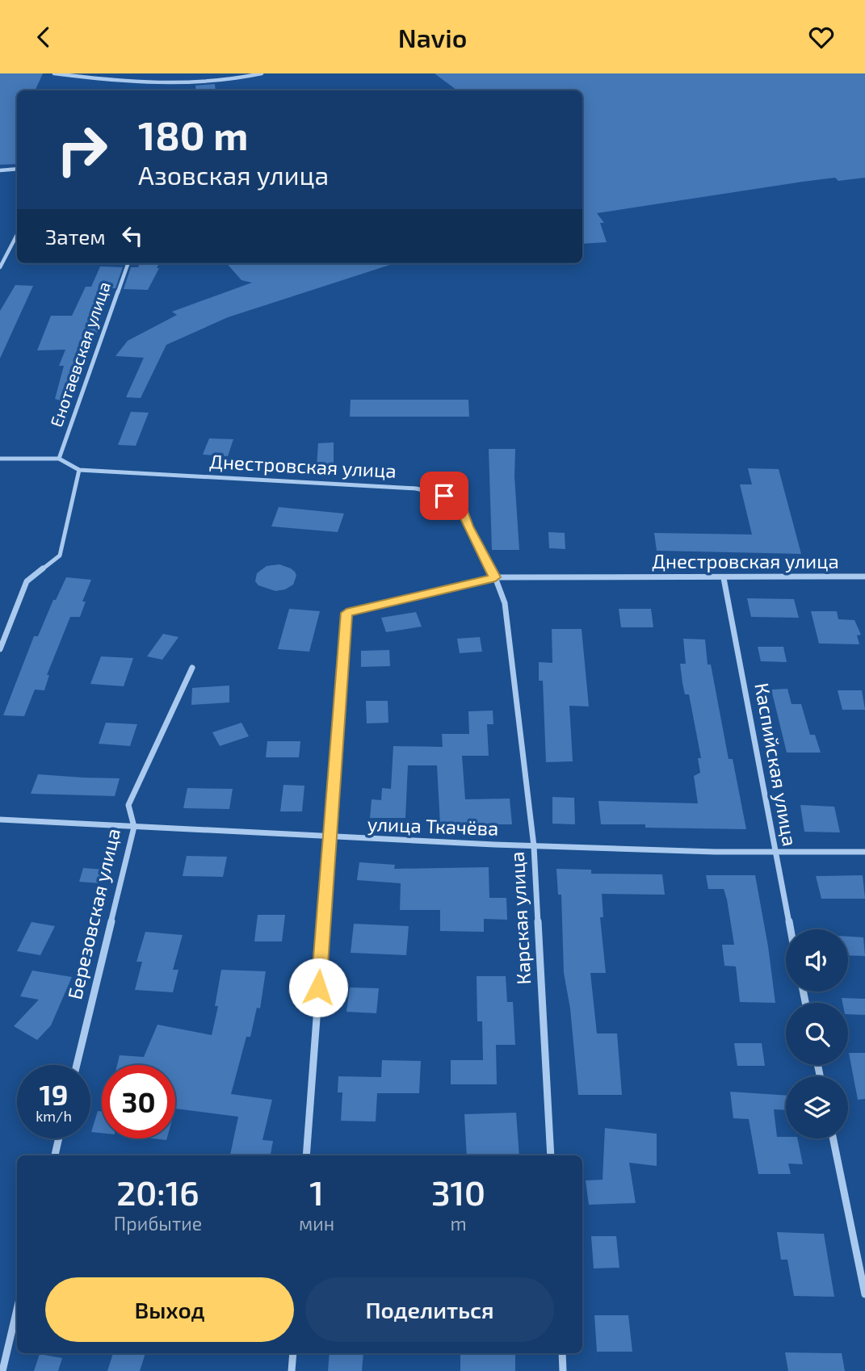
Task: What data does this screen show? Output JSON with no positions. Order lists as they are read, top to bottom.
{
  "streets": {
    "street": [
      "Енотаевская улица",
      "Днестровская улица",
      "Каспийская улица",
      "улица Ткачёва",
      "Березовская улица",
      "Карская улица"
    ]
  },
  "crossings": [
    ["Енотаевская улица", "Днестровская улица"],
    ["Днестровская улица", "Каспийская улица"],
    ["Днестровская улица", "Карская улица"],
    ["Каспийская улица", "улица Ткачёва"],
    ["улица Ткачёва", "Березовская улица"],
    ["улица Ткачёва", "Карская улица"]
  ],
  "page": {
    "header": "Navio",
    "turn": ["180 m", "Азовская улица"],
    "then": "Затем",
    "speed": "19 km/h",
    "limit": "30",
    "eta": [
      "20:16",
      "Прибытие",
      "1",
      "мин",
      "310",
      "m"
    ],
    "buttons": ["Выход", "Поделиться"]
  }
}
